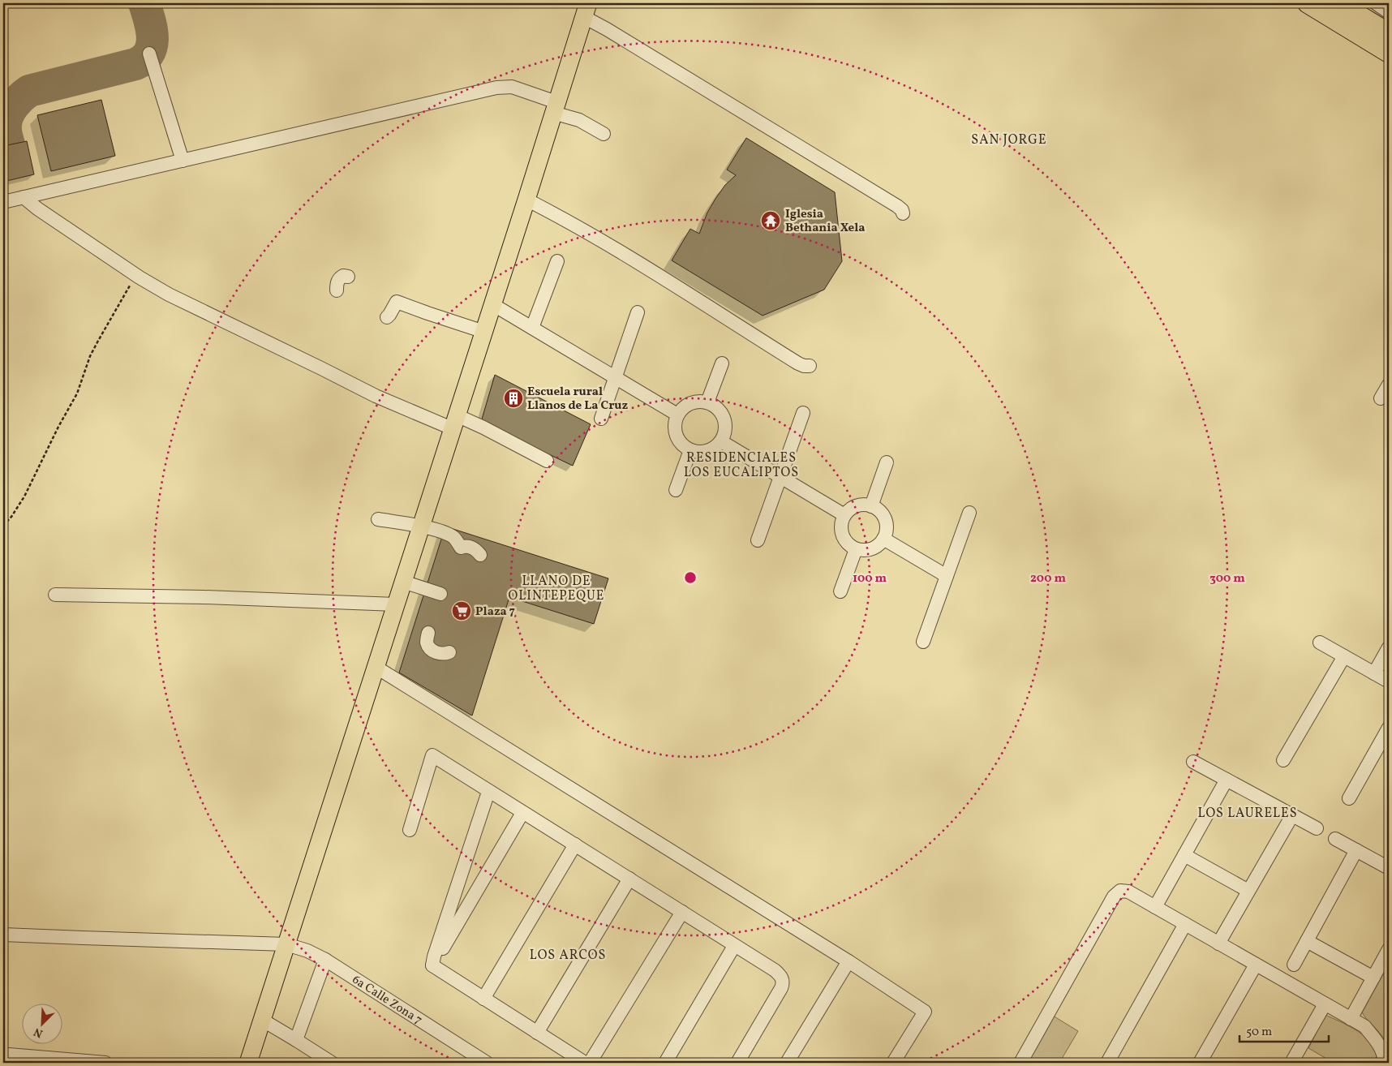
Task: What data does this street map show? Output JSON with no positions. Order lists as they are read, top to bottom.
{
  "streets": {
    "street": ["6a Calle Zona 7"]
  },
  "districts": [
    "SAN JORGE",
    "RESIDENCIALES LOS EUCALIPTOS",
    "LLANO DE OLINTEPEQUE",
    "LOS LAURELES",
    "LOS ARCOS"
  ],
  "places": {
    "temple": ["Iglesia Bethania Xela"],
    "building": ["Escuela rural Llanos de La Cruz"],
    "supermarket": ["Plaza 7"]
  },
  "scale_bar": "50 m",
  "north": "bottom left",
  "rings": ["100 m", "200 m", "300 m"]
}
